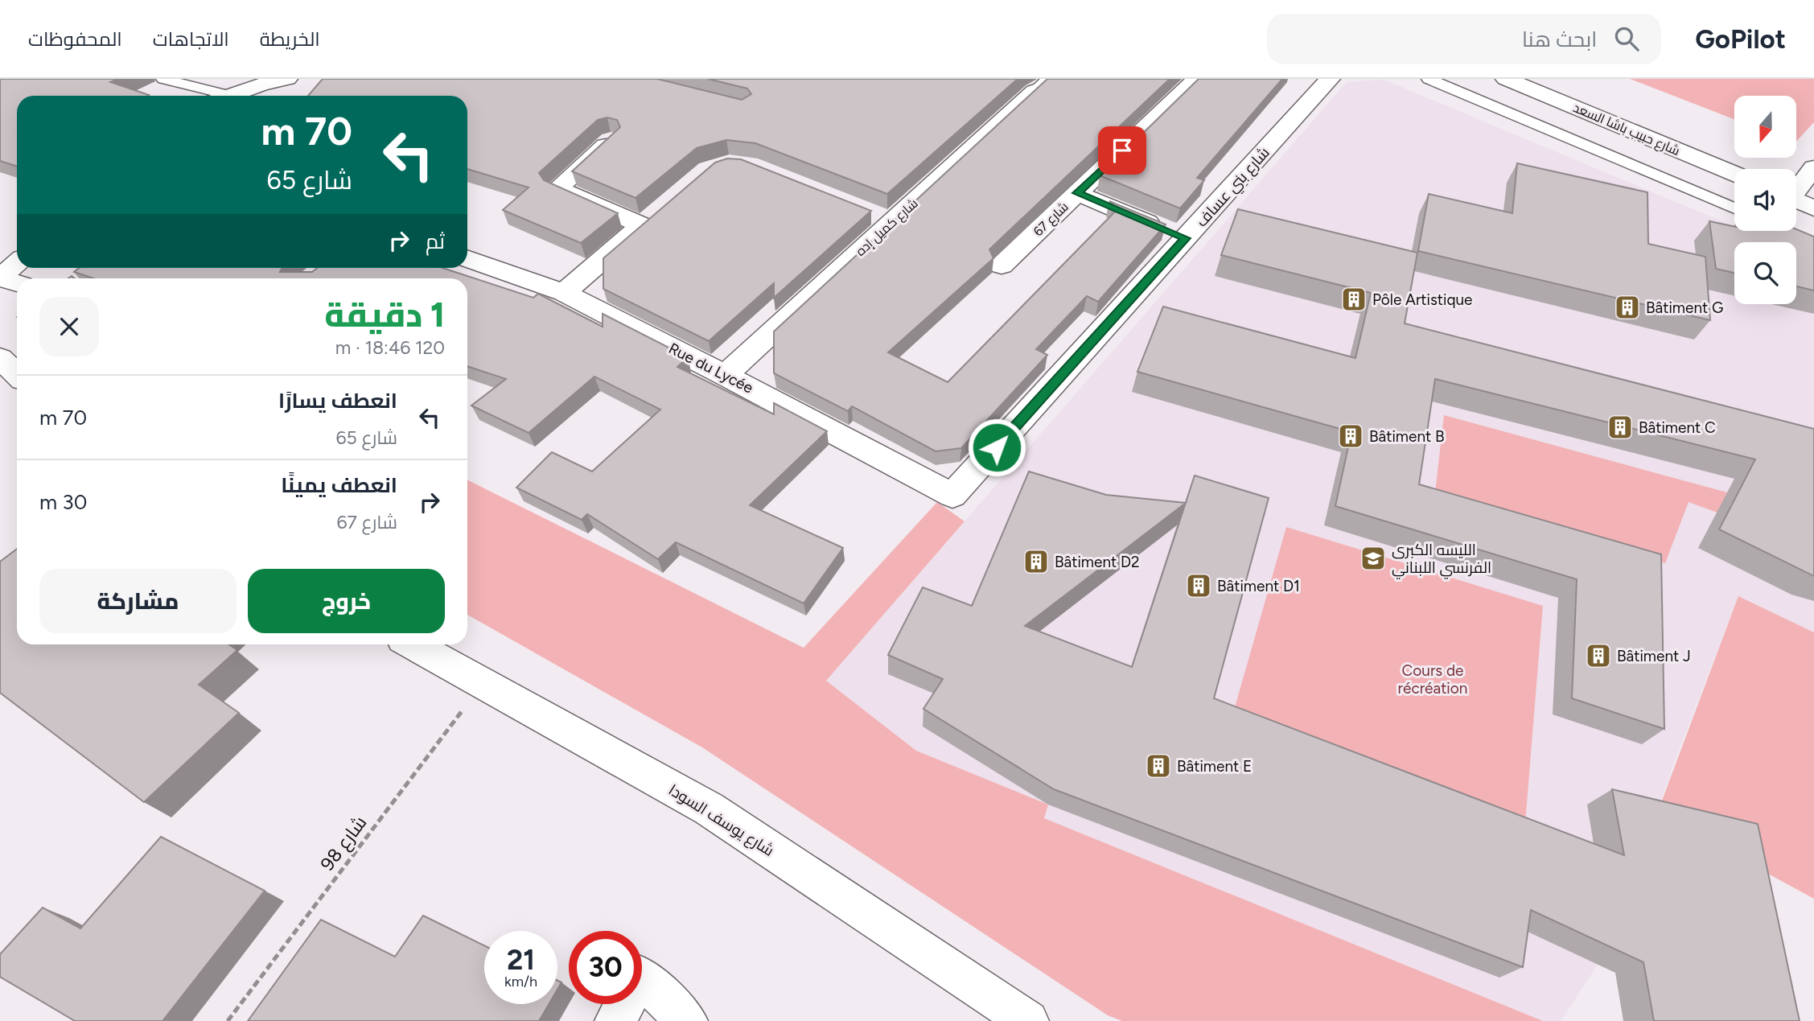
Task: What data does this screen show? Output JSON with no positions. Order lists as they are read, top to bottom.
{
  "streets": {
    "street": [
      "شارع حبيب باشا السعد",
      "شارع بني عساف",
      "شارع 67",
      "شارع كميل إده",
      "Rue du Lycée",
      "شارع يوسف السودا"
    ],
    "path": ["شارع 98"]
  },
  "crossings": [
    ["شارع بني عساف", "Rue du Lycée"],
    ["شارع كميل إده", "Rue du Lycée"],
    ["شارع يوسف السودا", "شارع 98"]
  ],
  "parks": ["Cours de récréation"],
  "places": {
    "building": [
      "Pôle Artistique",
      "Bâtiment G",
      "Bâtiment C",
      "Bâtiment B",
      "Bâtiment D2",
      "Bâtiment D1",
      "Bâtiment J",
      "Bâtiment E"
    ],
    "school or university": ["الليسه الكبرى الفرنسي اللبناني"]
  },
  "north": "bottom",
  "page": {
    "header": "GoPilot",
    "search": "ابحث هنا",
    "nav": ["الخريطة", "الاتجاهات", "المحفوظات"],
    "turn": ["70 m", "شارع 65"],
    "then": "ثم",
    "heading": ["1 دقيقة", "120 m · 18:46"],
    "list": [
      {
        "name": "انعطف يسارًا",
        "note": "شارع 65",
        "value": "70 m"
      },
      {
        "name": "انعطف يمينًا",
        "note": "شارع 67",
        "value": "30 m"
      }
    ],
    "buttons": ["خروج", "مشاركة"],
    "speed": "21 km/h",
    "limit": "30"
  }
}
